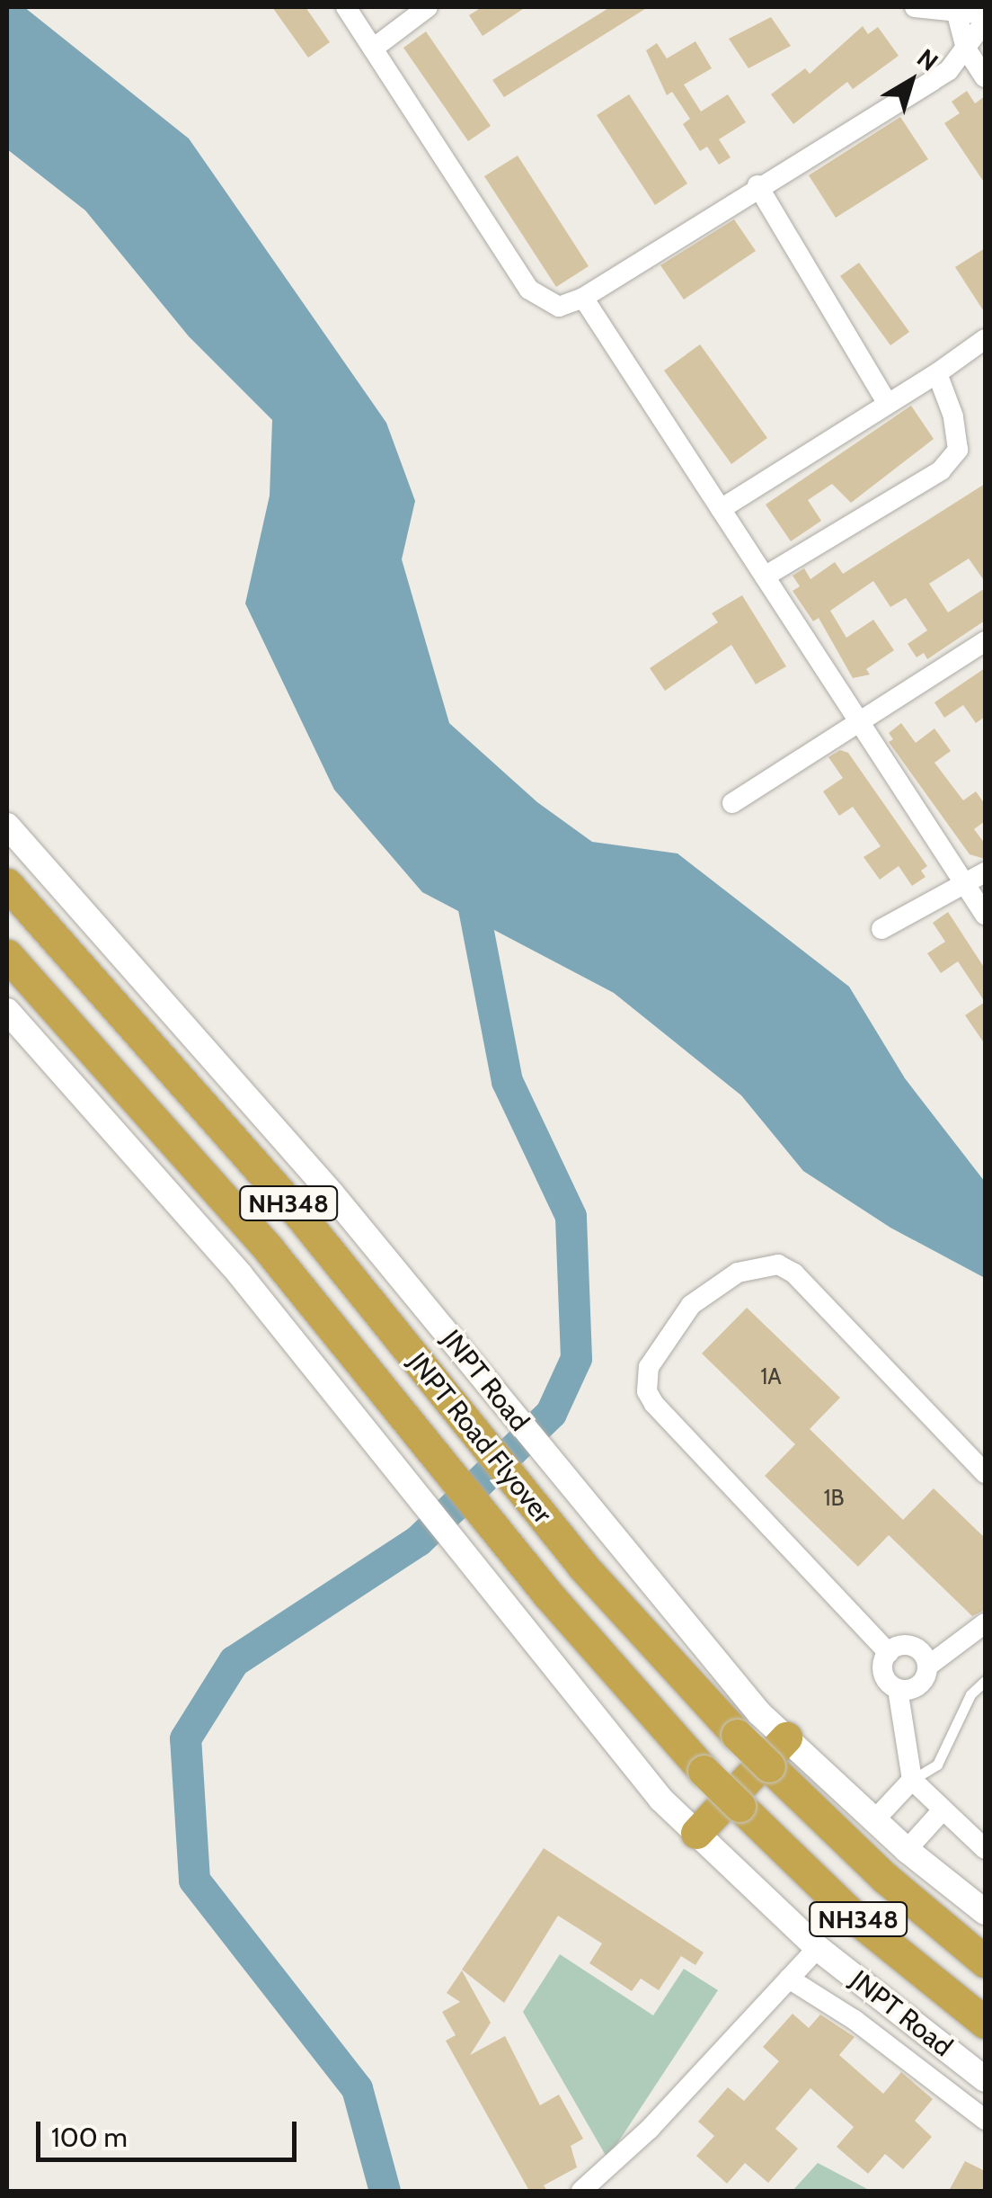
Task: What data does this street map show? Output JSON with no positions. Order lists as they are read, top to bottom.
{
  "streets": {
    "highway": ["NH348", "JNPT Road Flyover"],
    "street": ["JNPT Road"]
  },
  "house_numbers": ["1A", "1B"],
  "scale_bar": "100 m",
  "north": "top right"
}
